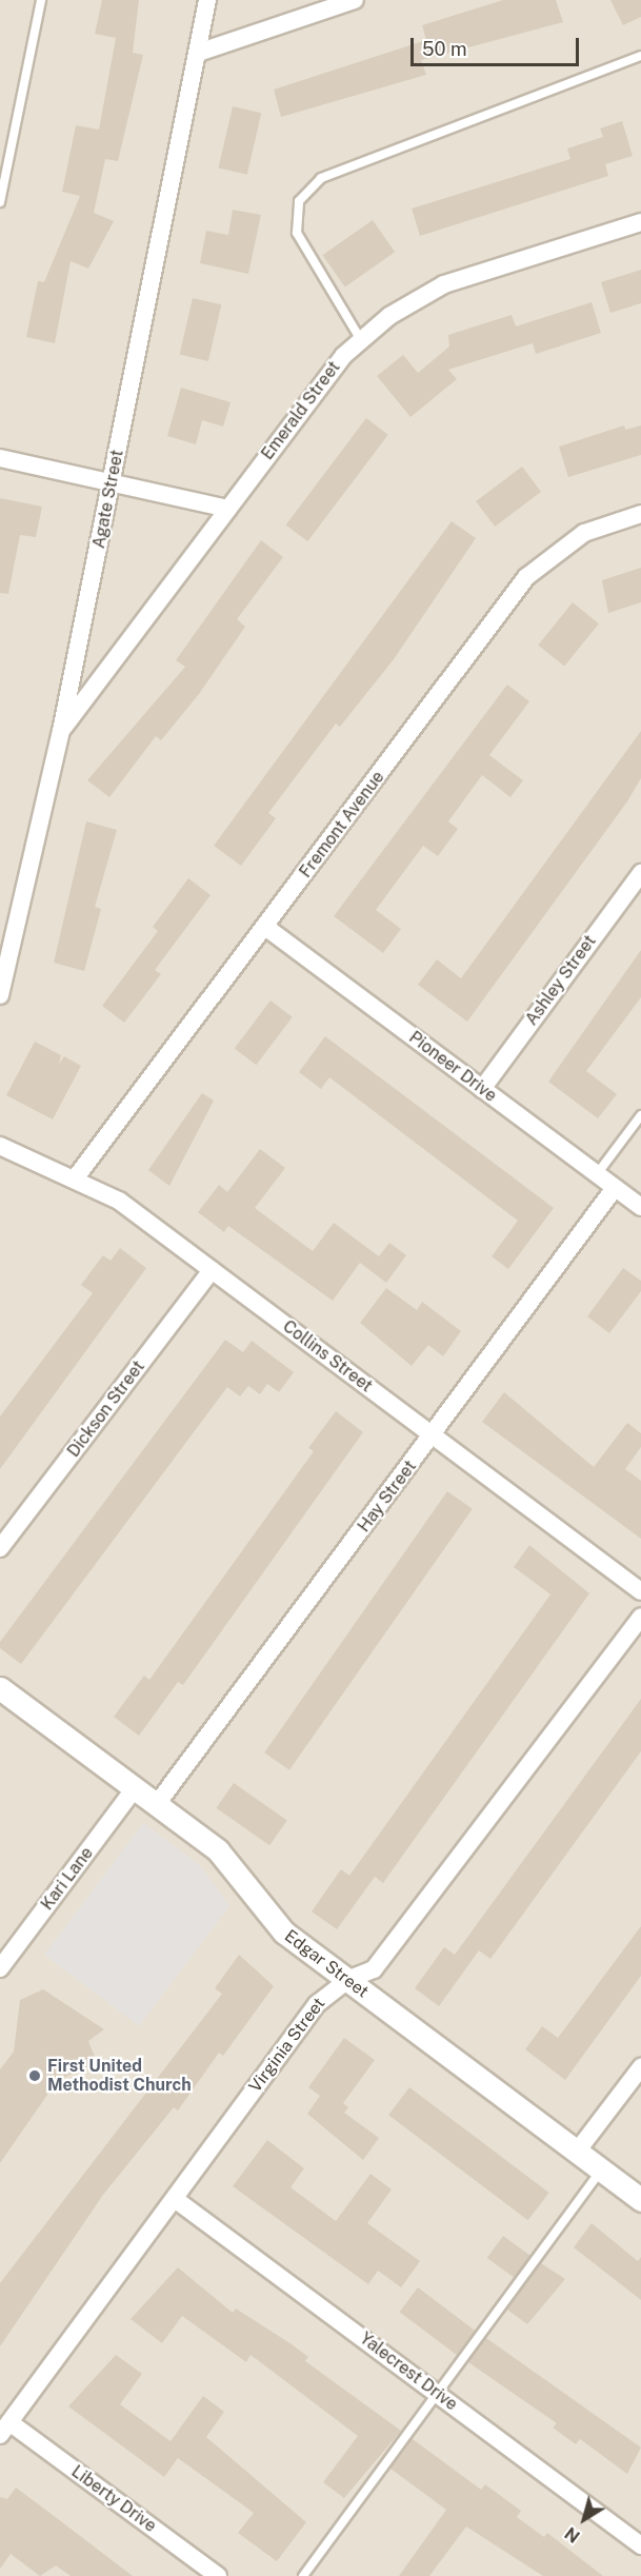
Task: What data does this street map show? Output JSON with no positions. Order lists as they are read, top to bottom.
{
  "streets": {
    "street": [
      "Emerald Street",
      "Agate Street",
      "Fremont Avenue",
      "Ashley Street",
      "Pioneer Drive",
      "Collins Street",
      "Dickson Street",
      "Hay Street",
      "Kari Lane",
      "Edgar Street",
      "Virginia Street",
      "Yalecrest Drive",
      "Liberty Drive"
    ]
  },
  "crossings": [
    ["Emerald Street", "Agate Street"],
    ["Fremont Avenue", "Pioneer Drive"],
    ["Fremont Avenue", "Collins Street"],
    ["Ashley Street", "Pioneer Drive"],
    ["Pioneer Drive", "Hay Street"],
    ["Collins Street", "Dickson Street"],
    ["Collins Street", "Hay Street"],
    ["Hay Street", "Edgar Street"],
    ["Kari Lane", "Edgar Street"],
    ["Edgar Street", "Virginia Street"],
    ["Virginia Street", "Yalecrest Drive"],
    ["Virginia Street", "Liberty Drive"]
  ],
  "places": ["First United Methodist Church"],
  "scale_bar": "50 m",
  "north": "bottom left"
}
